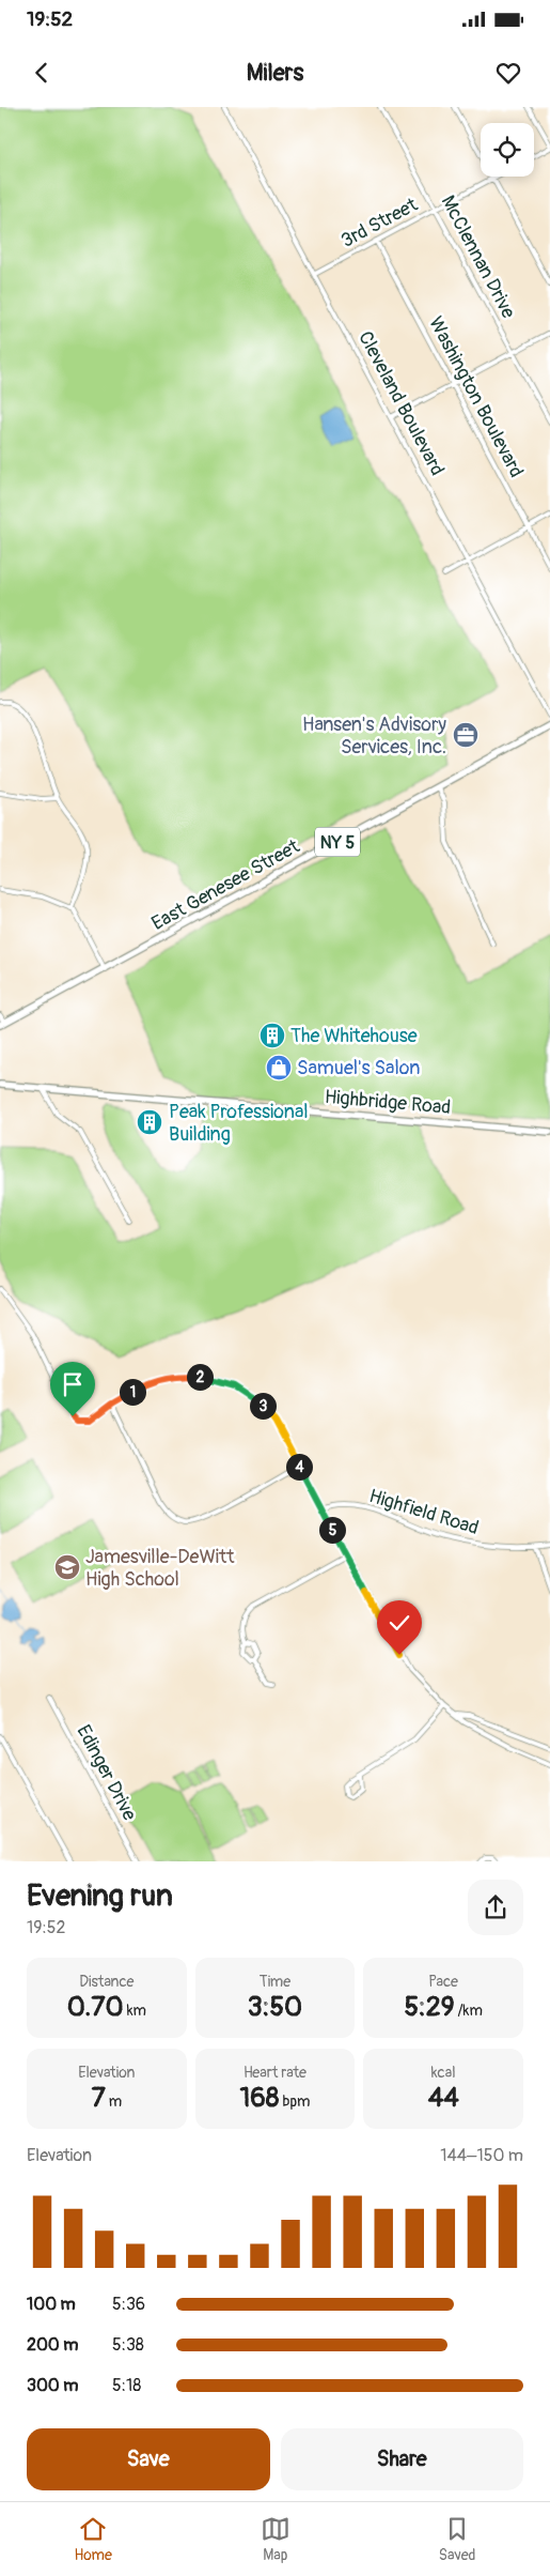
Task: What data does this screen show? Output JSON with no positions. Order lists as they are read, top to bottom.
{
  "streets": {
    "main road": ["NY 5", "East Genesee Street", "Highbridge Road"],
    "street": [
      "3rd Street",
      "McClennan Drive",
      "Washington Boulevard",
      "Cleveland Boulevard",
      "Highfield Road",
      "Edinger Drive"
    ]
  },
  "crossings": [
    ["3rd Street", "McClennan Drive"],
    ["3rd Street", "Washington Boulevard"],
    ["3rd Street", "Cleveland Boulevard"]
  ],
  "places": {
    "office": ["Hansen's Advisory Services, Inc."],
    "building": ["The Whitehouse", "Peak Professional Building"],
    "shop": ["Samuel's Salon"],
    "school or university": ["Jamesville-DeWitt High School"]
  },
  "page": {
    "status": "19:52",
    "header": "Milers",
    "pins": [
      "2",
      "1",
      "3",
      "4",
      "5"
    ],
    "heading": ["Evening run", "19:52"],
    "stats": [
      ["Distance", "0.70 km"],
      ["Time", "3:50"],
      ["Pace", "5:29 /km"],
      ["Elevation", "7 m"],
      ["Heart rate", "168 bpm"],
      ["kcal", "44"]
    ],
    "chart": ["Elevation", "144–150 m"],
    "list": [
      {
        "name": "100 m",
        "note": "5:36"
      },
      {
        "name": "200 m",
        "note": "5:38"
      },
      {
        "name": "300 m",
        "note": "5:18"
      }
    ],
    "buttons": ["Save", "Share"],
    "tabs": ["Home", "Map", "Saved"]
  }
}
